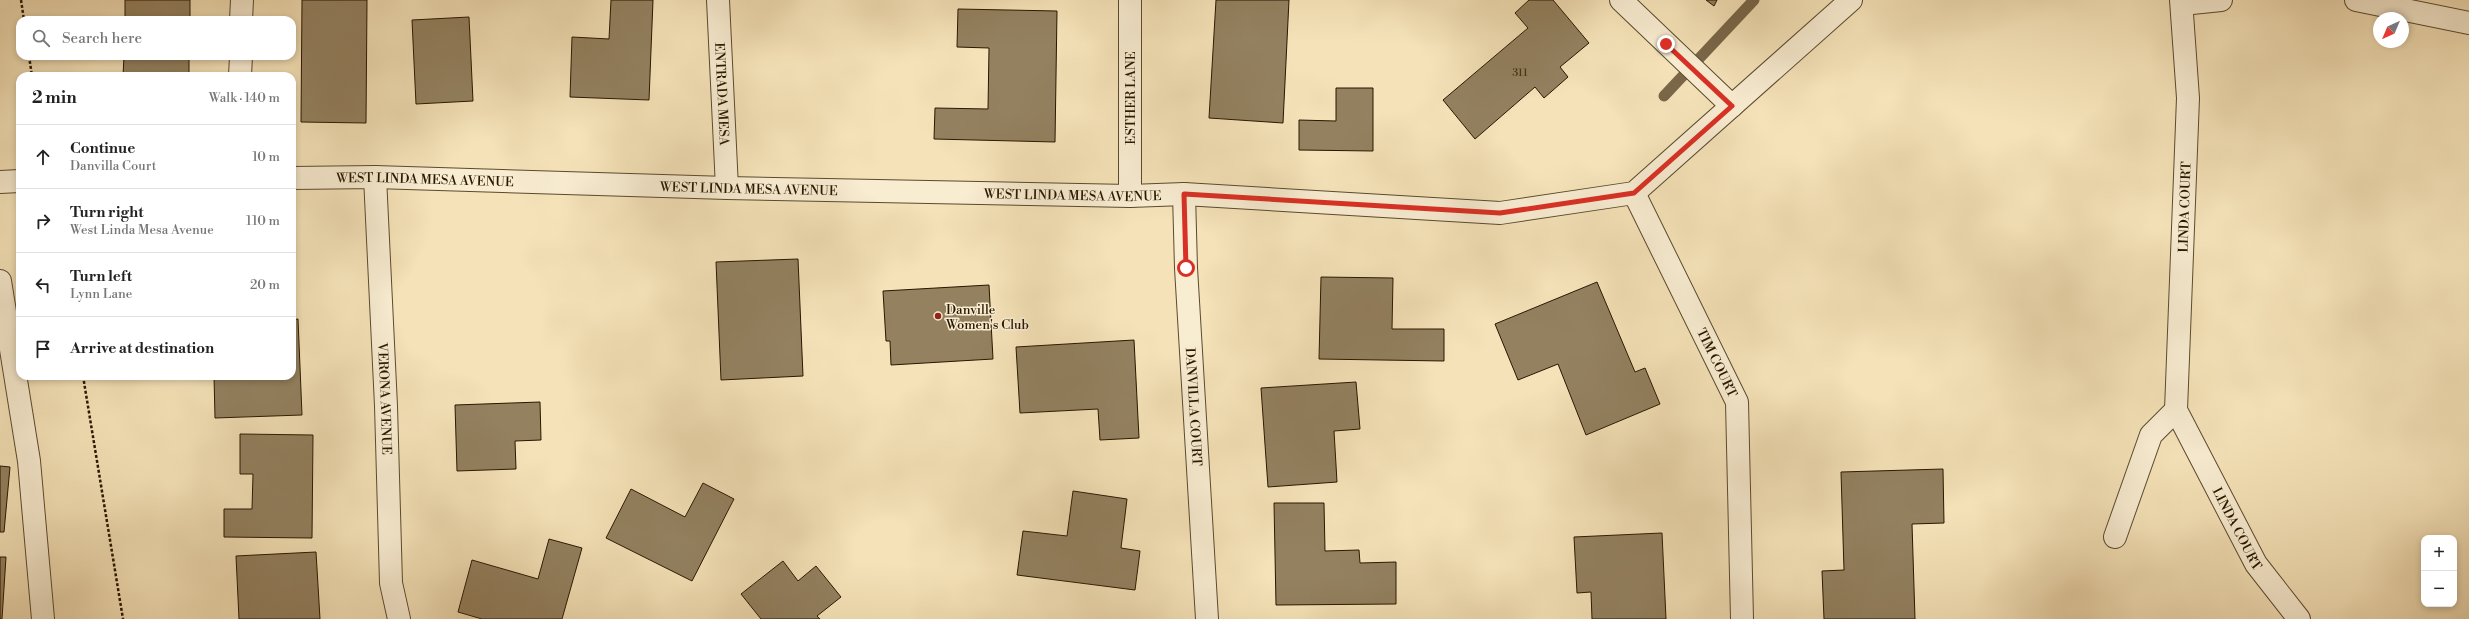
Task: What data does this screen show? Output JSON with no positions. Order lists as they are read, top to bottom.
{
  "streets": {
    "street": [
      "ENTRADA MESA",
      "ESTHER LANE",
      "WEST LINDA MESA AVENUE",
      "LINDA COURT",
      "TIM COURT",
      "VERONA AVENUE",
      "DANVILLA COURT"
    ]
  },
  "crossings": [
    ["ENTRADA MESA", "WEST LINDA MESA AVENUE"],
    ["ESTHER LANE", "WEST LINDA MESA AVENUE"],
    ["WEST LINDA MESA AVENUE", "TIM COURT"],
    ["WEST LINDA MESA AVENUE", "VERONA AVENUE"],
    ["WEST LINDA MESA AVENUE", "DANVILLA COURT"]
  ],
  "places": ["Danville Women's Club"],
  "house_numbers": ["311"],
  "north": "bottom left",
  "page": {
    "search": "Search here",
    "heading": ["2 min", "Walk · 140 m"],
    "list": [
      ["Continue", "Danvilla Court", "10 m"],
      ["Turn right", "West Linda Mesa Avenue", "110 m"],
      ["Turn left", "Lynn Lane", "20 m"],
      "Arrive at destination"
    ],
    "map_buttons": ["+", "−"]
  }
}
